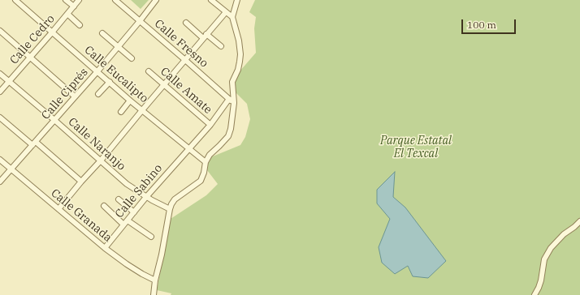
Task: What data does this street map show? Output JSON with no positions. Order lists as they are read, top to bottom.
{
  "streets": {
    "street": [
      "Calle Cedro",
      "Calle Fresno",
      "Calle Eucalipto",
      "Calle Amate",
      "Calle Ciprés",
      "Calle Naranjo",
      "Calle Sabino",
      "Calle Granada"
    ]
  },
  "crossings": [
    ["Calle Cedro", "Calle Eucalipto"],
    ["Calle Cedro", "Calle Naranjo"],
    ["Calle Fresno", "Calle Ciprés"],
    ["Calle Fresno", "Calle Sabino"],
    ["Calle Eucalipto", "Calle Ciprés"],
    ["Calle Eucalipto", "Calle Sabino"],
    ["Calle Amate", "Calle Sabino"],
    ["Calle Ciprés", "Calle Naranjo"],
    ["Calle Ciprés", "Calle Granada"],
    ["Calle Naranjo", "Calle Sabino"],
    ["Calle Sabino", "Calle Granada"]
  ],
  "parks": ["Parque Estatal El Texcal"],
  "scale_bar": "100 m"
}
